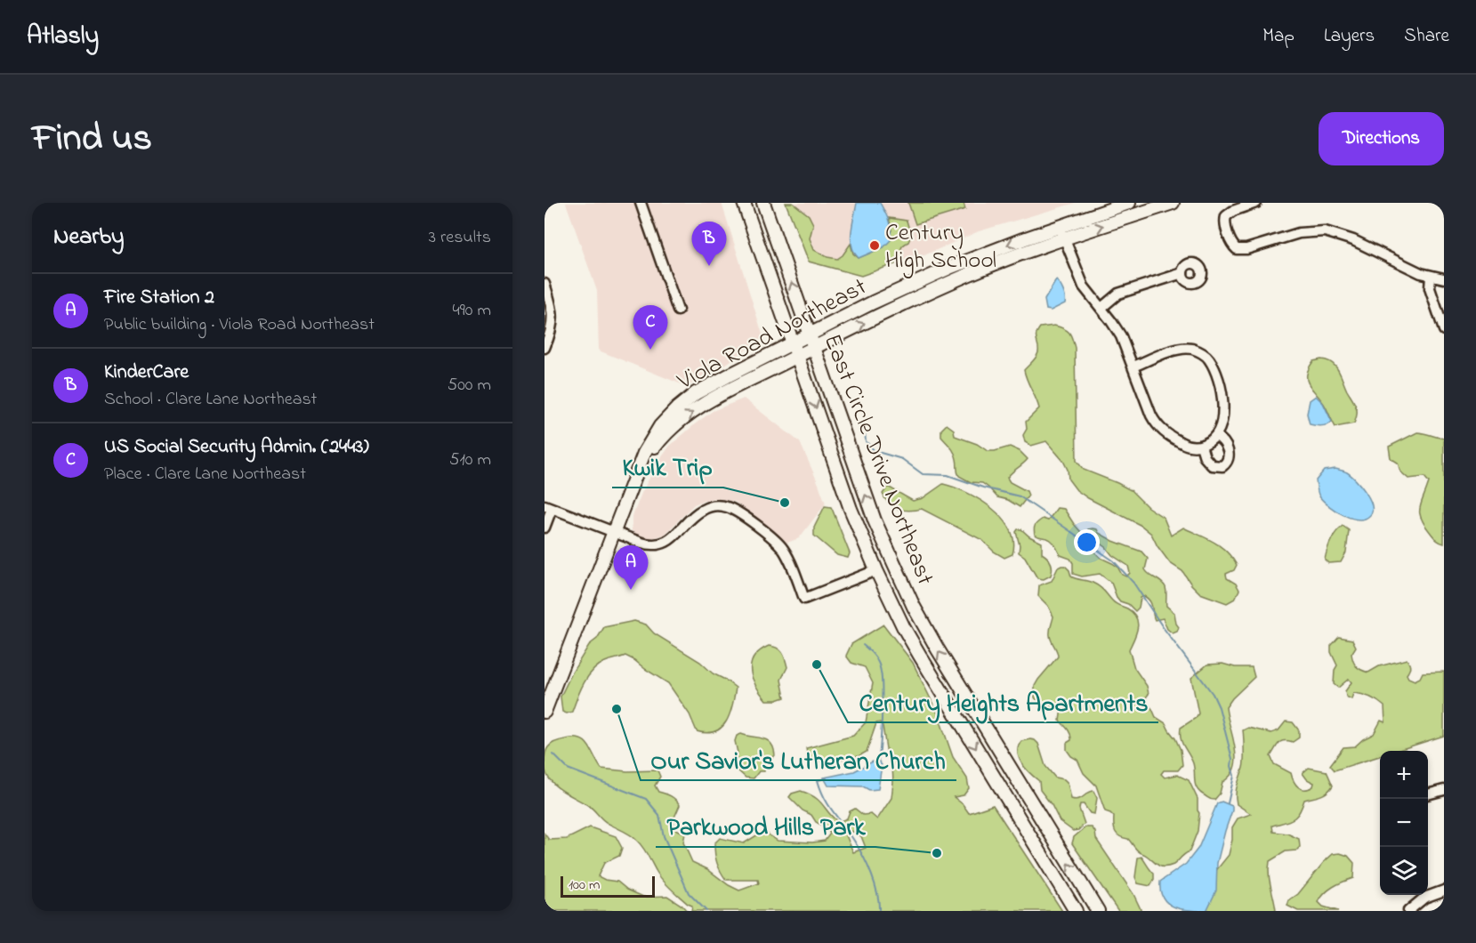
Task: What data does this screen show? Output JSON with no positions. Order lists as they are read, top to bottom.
{
  "streets": {
    "main road": ["Viola Road Northeast", "East Circle Drive Northeast"]
  },
  "crossings": [
    ["Viola Road Northeast", "East Circle Drive Northeast"]
  ],
  "places": [
    "Century High School",
    "Kwik Trip",
    "Century Heights Apartments",
    "Our Savior's Lutheran Church",
    "Parkwood Hills Park"
  ],
  "scale_bar": "100 m",
  "page": {
    "header": "Atlasly",
    "nav": ["Map", "Layers", "Share"],
    "title": "Find us",
    "buttons": "Directions",
    "heading": ["Nearby", "3 results"],
    "pins": ["B", "C", "A"],
    "list": [
      {
        "mark": "A",
        "name": "Fire Station 2",
        "note": "Public building · Viola Road Northeast",
        "value": "490 m"
      },
      {
        "mark": "B",
        "name": "KinderCare",
        "note": "School · Clare Lane Northeast",
        "value": "500 m"
      },
      {
        "mark": "C",
        "name": "US Social Security Admin. (2443)",
        "note": "Place · Clare Lane Northeast",
        "value": "510 m"
      }
    ],
    "map_buttons": ["+", "−"],
    "scale": "100 m"
  }
}
